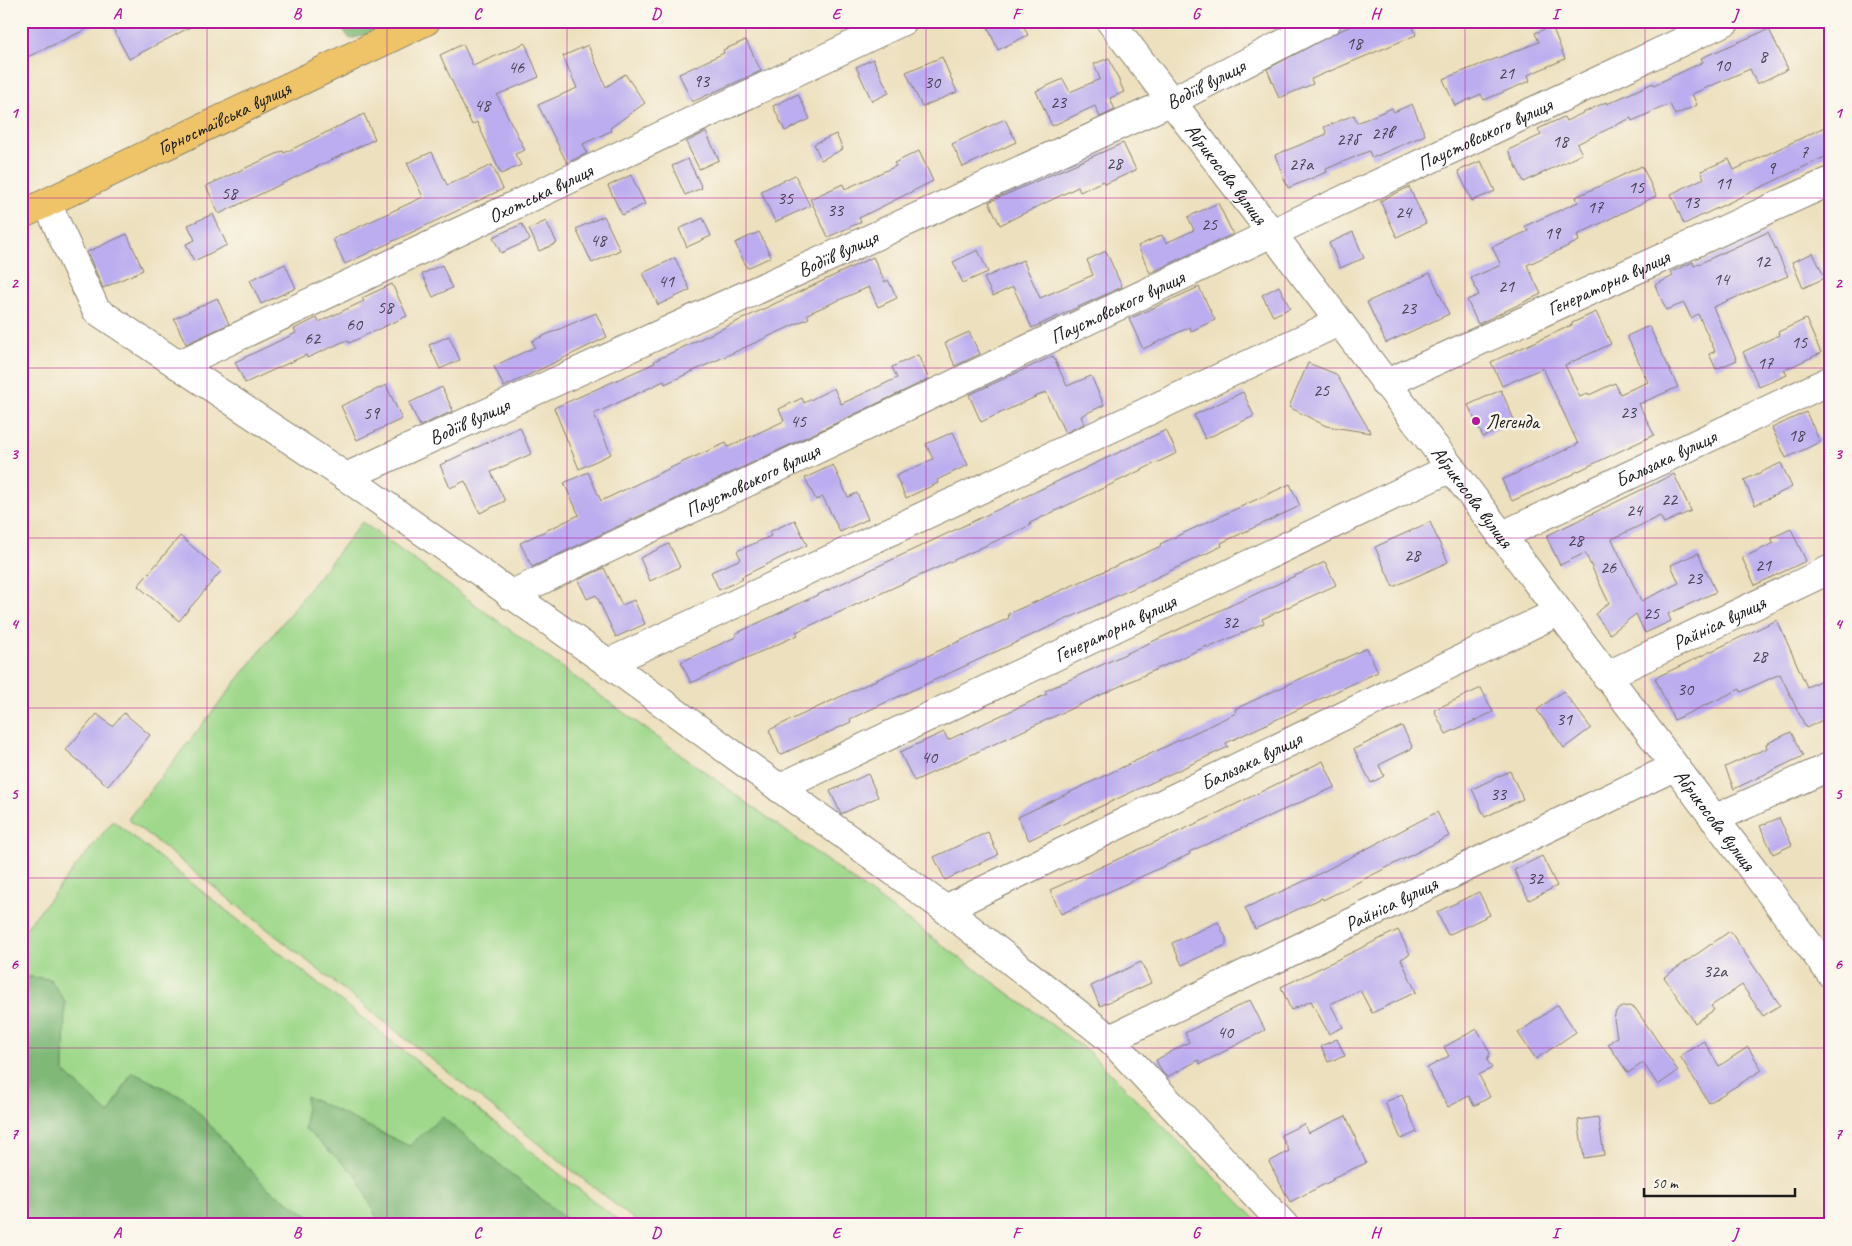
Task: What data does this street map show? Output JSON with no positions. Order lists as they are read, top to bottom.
{
  "streets": {
    "main road": ["Горностаївська вулиця"],
    "street": [
      "Водіїв вулиця",
      "Паустовського вулиця",
      "Абрикосова вулиця",
      "Охотська вулиця",
      "Генераторна вулиця",
      "Бальзака вулиця",
      "Райніса вулиця"
    ]
  },
  "crossings": [
    ["Водіїв вулиця", "Абрикосова вулиця"],
    ["Паустовського вулиця", "Абрикосова вулиця"],
    ["Абрикосова вулиця", "Генераторна вулиця"],
    ["Абрикосова вулиця", "Бальзака вулиця"],
    ["Абрикосова вулиця", "Райніса вулиця"]
  ],
  "places": ["Легенда"],
  "house_numbers": [
    "18",
    "8",
    "10",
    "46",
    "21",
    "93",
    "30",
    "23",
    "48",
    "27в",
    "27б",
    "18",
    "7",
    "28",
    "27а",
    "9",
    "11",
    "15",
    "58",
    "35",
    "13",
    "17",
    "33",
    "24",
    "25",
    "19",
    "48",
    "12",
    "14",
    "41",
    "21",
    "58",
    "23",
    "60",
    "62",
    "15",
    "17",
    "25",
    "23",
    "59",
    "45",
    "18",
    "22",
    "24",
    "28",
    "28",
    "21",
    "26",
    "23",
    "25",
    "32",
    "28",
    "30",
    "31",
    "40",
    "33",
    "32",
    "32а",
    "40"
  ],
  "scale_bar": "50 m",
  "grid": {
    "columns": [
      "A",
      "B",
      "C",
      "D",
      "E",
      "F",
      "G",
      "H",
      "I",
      "J"
    ],
    "rows": [
      "1",
      "2",
      "3",
      "4",
      "5",
      "6",
      "7"
    ]
  }
}
